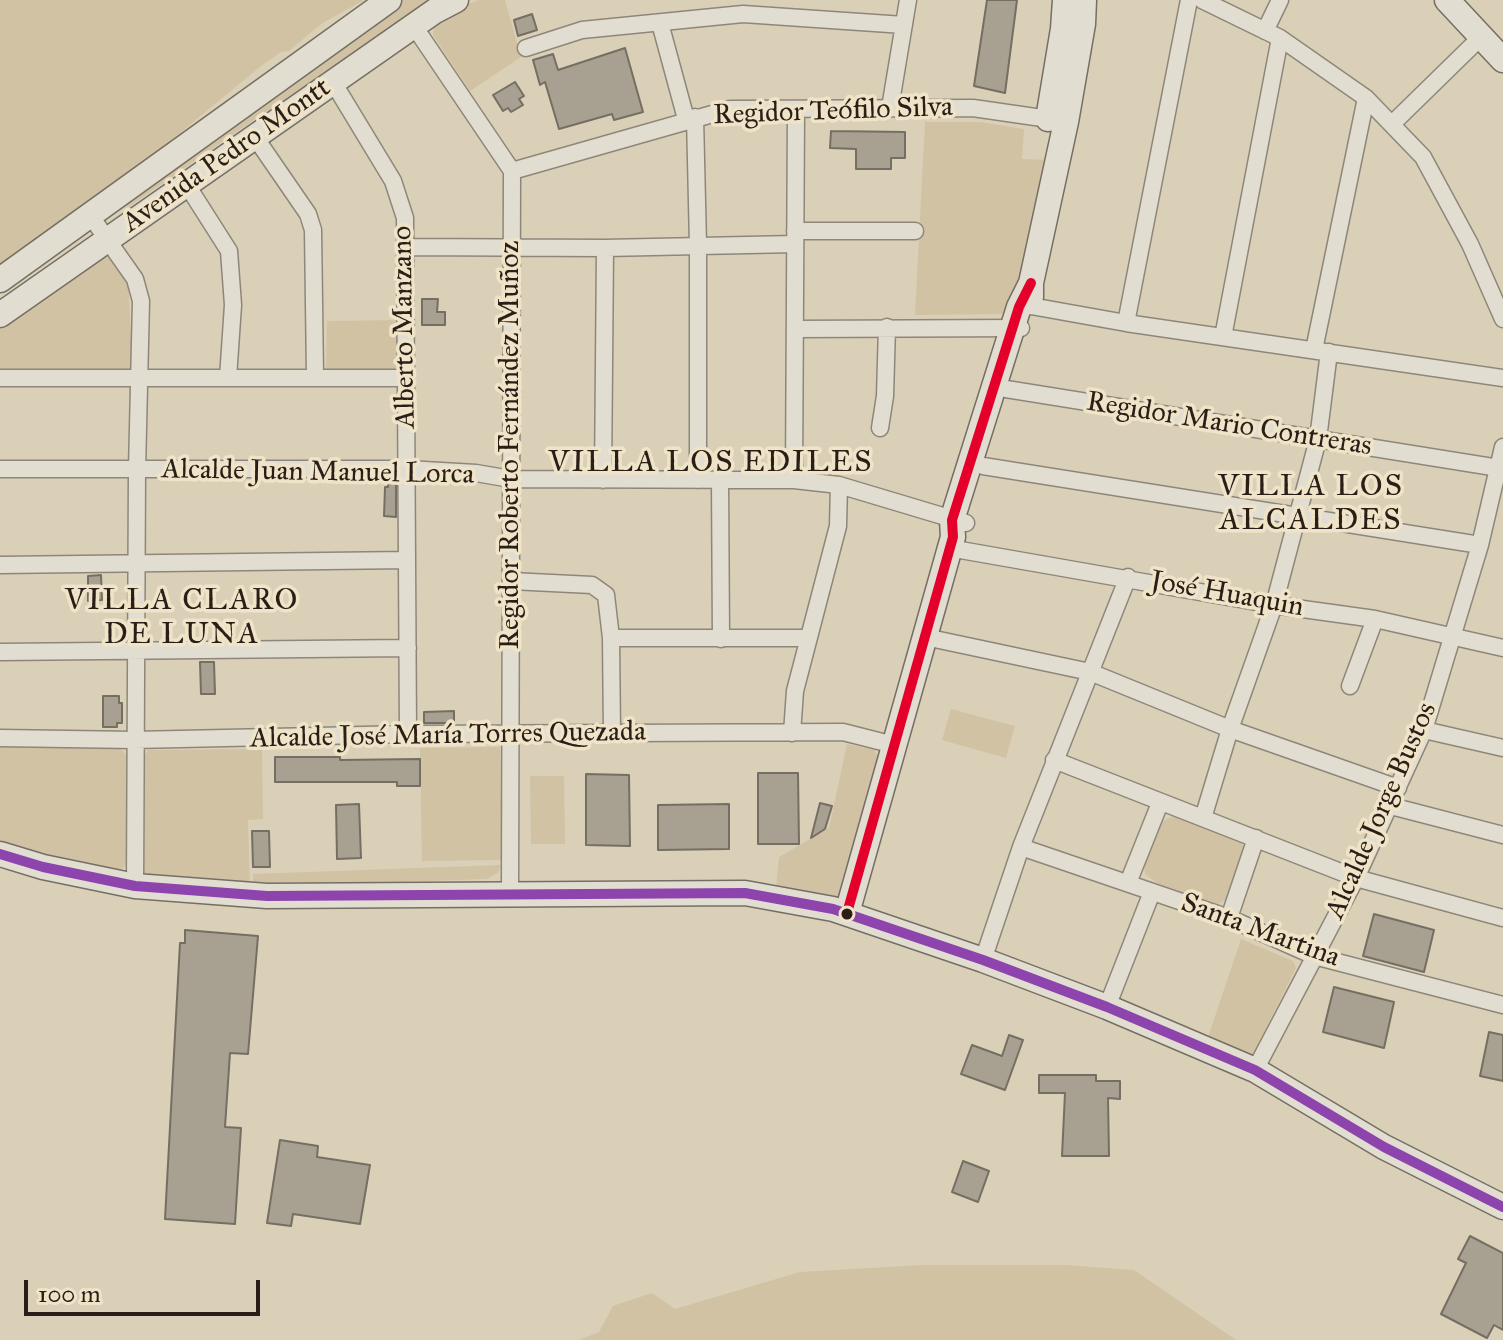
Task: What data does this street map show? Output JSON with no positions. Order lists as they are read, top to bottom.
{
  "streets": {
    "main road": ["Avenida Pedro Montt"],
    "street": [
      "Regidor Teófilo Silva",
      "Alberto Manzano",
      "Regidor Mario Contreras",
      "Regidor Roberto Fernández Muñoz",
      "Alcalde Juan Manuel Lorca",
      "José Huaquin",
      "Alcalde José María Torres Quezada",
      "Alcalde Jorge Bustos",
      "Santa Martina"
    ]
  },
  "crossings": [
    ["Regidor Teófilo Silva", "Regidor Roberto Fernández Muñoz"],
    ["Avenida Pedro Montt", "Alberto Manzano"],
    ["Alberto Manzano", "Alcalde Juan Manuel Lorca"],
    ["Alberto Manzano", "Alcalde José María Torres Quezada"],
    ["Regidor Mario Contreras", "Alcalde Jorge Bustos"],
    ["Regidor Roberto Fernández Muñoz", "Alcalde Juan Manuel Lorca"],
    ["Regidor Roberto Fernández Muñoz", "Alcalde José María Torres Quezada"],
    ["Alcalde Juan Manuel Lorca", "José Huaquin"],
    ["José Huaquin", "Alcalde Jorge Bustos"],
    ["Alcalde Jorge Bustos", "Santa Martina"]
  ],
  "districts": ["VILLA LOS EDILES", "VILLA LOS ALCALDES", "VILLA CLARO DE LUNA"],
  "scale_bar": "100 m"
}
